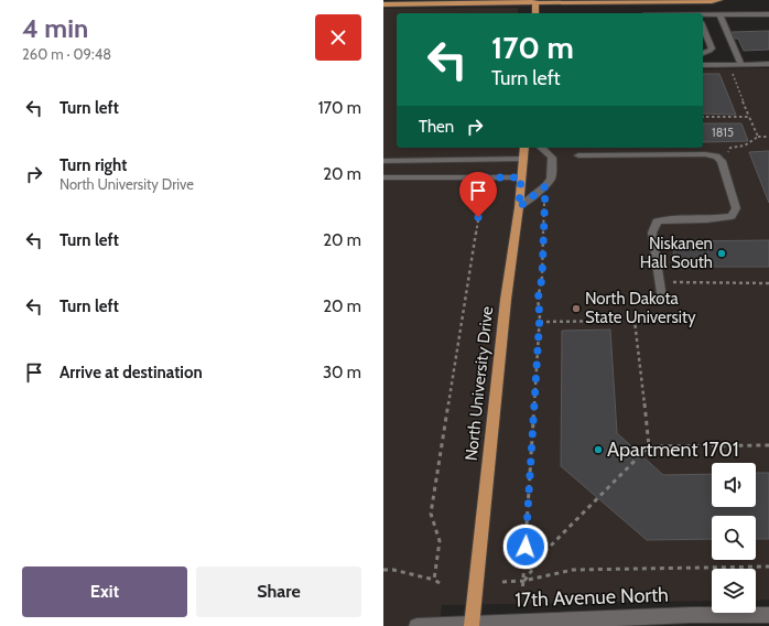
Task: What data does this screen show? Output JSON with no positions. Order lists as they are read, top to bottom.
{
  "streets": {
    "main road": ["North University Drive"],
    "street": ["17th Avenue North"]
  },
  "crossings": [
    ["North University Drive", "17th Avenue North"]
  ],
  "places": ["Niskanen Hall South", "North Dakota State University", "Apartment 1701"],
  "house_numbers": ["1815"],
  "page": {
    "heading": ["4 min", "260 m · 09:48"],
    "turn": ["170 m", "Turn left"],
    "list": [
      {
        "name": "Turn left",
        "value": "170 m"
      },
      {
        "name": "Turn right",
        "note": "North University Drive",
        "value": "20 m"
      },
      {
        "name": "Turn left",
        "value": "20 m"
      },
      {
        "name": "Turn left",
        "value": "20 m"
      },
      {
        "name": "Arrive at destination",
        "value": "30 m"
      }
    ],
    "then": "Then",
    "buttons": ["Exit", "Share"]
  }
}
